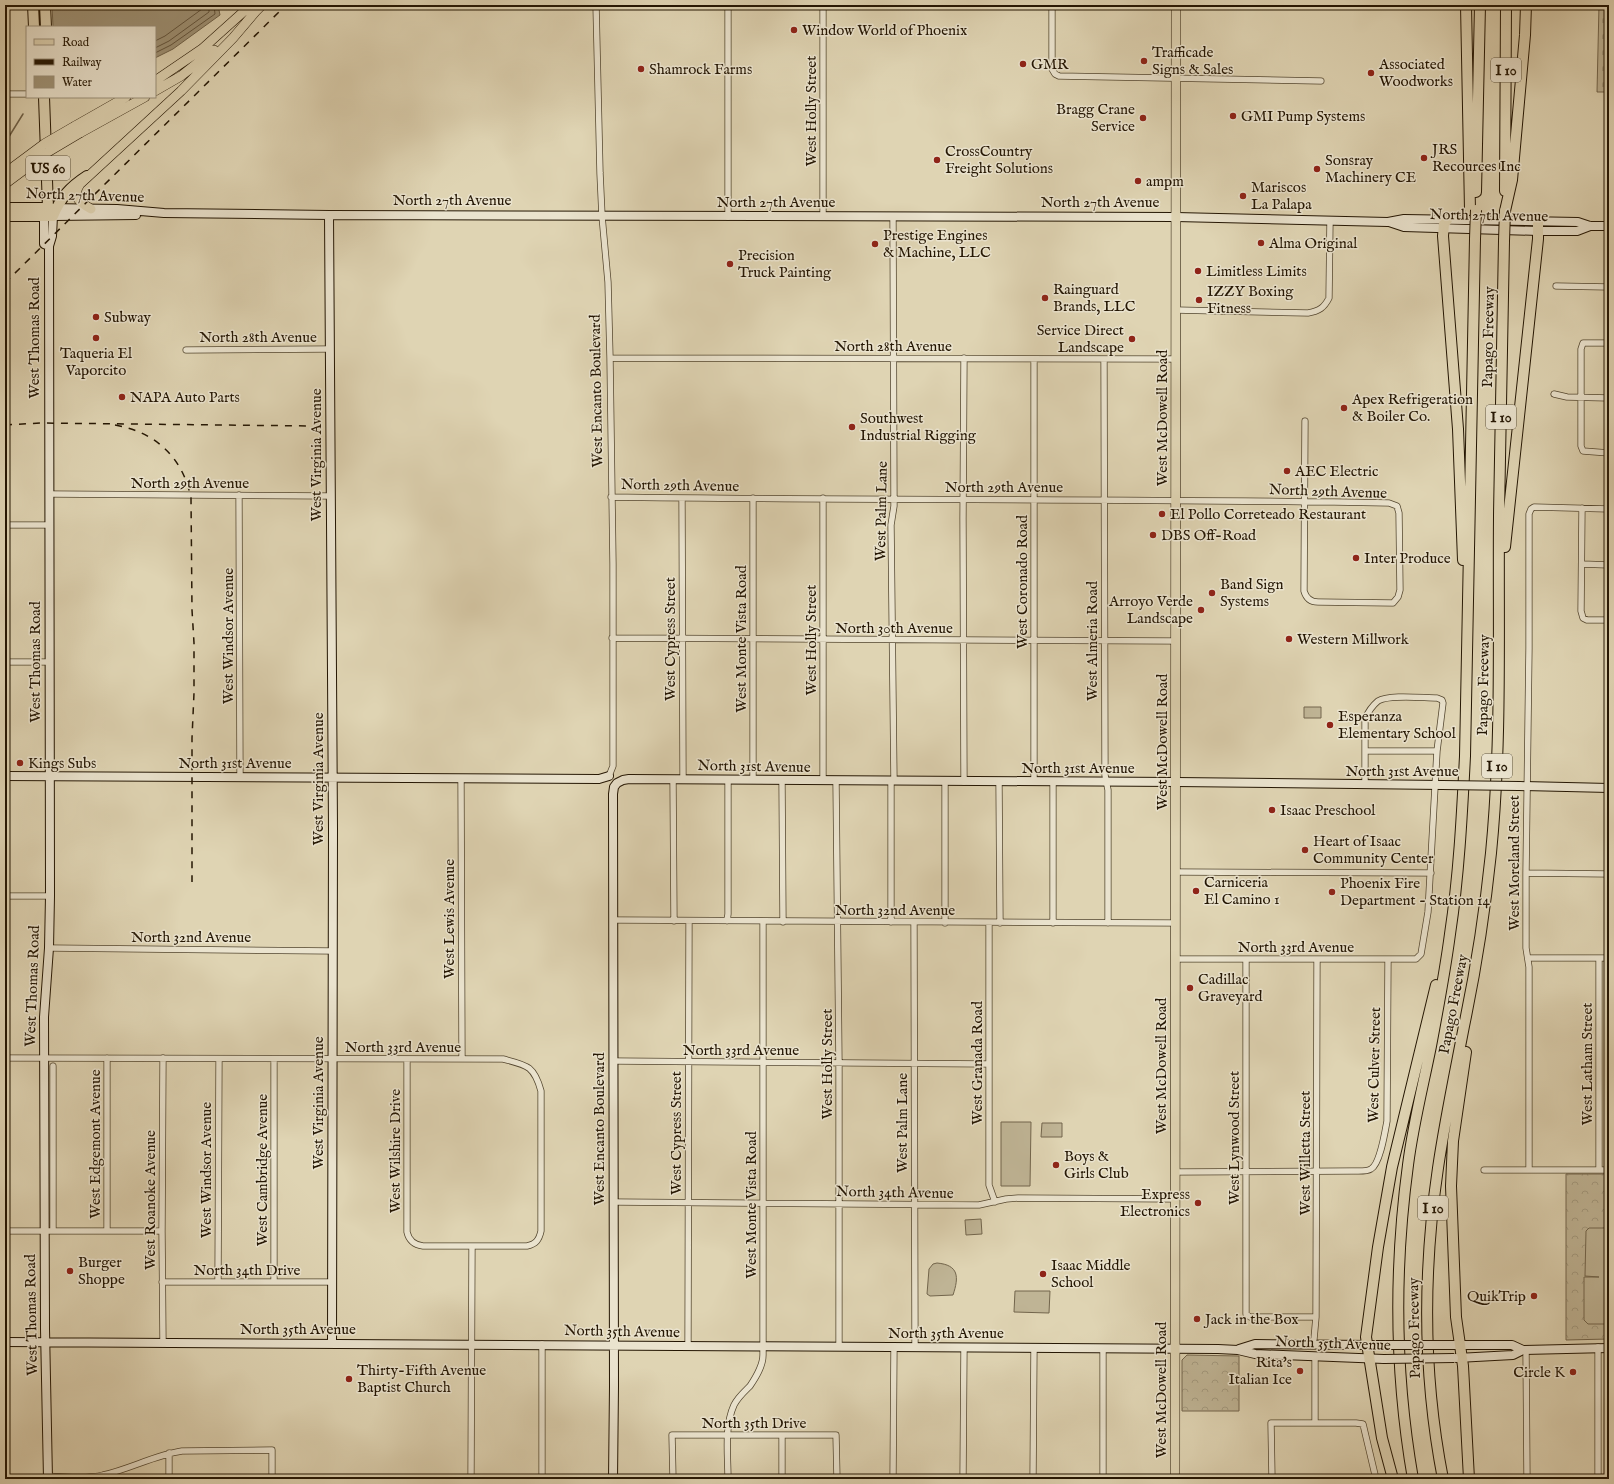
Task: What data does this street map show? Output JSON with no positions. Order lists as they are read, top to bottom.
{
  "streets": {
    "highway": [
      "I 10",
      "US 60",
      "North 27th Avenue",
      "Papago Freeway",
      "West Thomas Road"
    ],
    "main road": [
      "West Encanto Boulevard",
      "West McDowell Road",
      "West Virginia Avenue",
      "North 31st Avenue",
      "North 35th Avenue"
    ],
    "street": [
      "West Holly Street",
      "North 28th Avenue",
      "North 29th Avenue",
      "West Palm Lane",
      "West Coronado Road",
      "North 30th Avenue",
      "West Windsor Avenue",
      "West Cypress Street",
      "West Monte Vista Road",
      "West Almeria Road",
      "West Moreland Street",
      "North 32nd Avenue",
      "West Lewis Avenue",
      "North 33rd Avenue",
      "West Granada Road",
      "West Latham Street",
      "West Culver Street",
      "West Lynwood Street",
      "West Edgemont Avenue",
      "West Wilshire Drive",
      "West Willetta Street",
      "West Cambridge Avenue",
      "North 34th Avenue",
      "West Roanoke Avenue",
      "North 34th Drive",
      "North 35th Drive"
    ]
  },
  "crossings": [
    ["West Holly Street", "North 27th Avenue"],
    ["West Holly Street", "North 29th Avenue"],
    ["West Holly Street", "North 30th Avenue"],
    ["West Holly Street", "North 31st Avenue"],
    ["West Holly Street", "North 32nd Avenue"],
    ["West Holly Street", "North 33rd Avenue"],
    ["West Holly Street", "North 34th Avenue"],
    ["West Holly Street", "North 35th Avenue"],
    ["North 27th Avenue", "West Thomas Road"],
    ["North 27th Avenue", "West Encanto Boulevard"],
    ["North 27th Avenue", "West McDowell Road"],
    ["North 27th Avenue", "West Virginia Avenue"],
    ["North 27th Avenue", "West Palm Lane"],
    ["North 28th Avenue", "West Encanto Boulevard"],
    ["North 28th Avenue", "West McDowell Road"],
    ["North 28th Avenue", "West Virginia Avenue"],
    ["North 28th Avenue", "West Palm Lane"],
    ["North 28th Avenue", "West Coronado Road"],
    ["North 28th Avenue", "West Almeria Road"],
    ["West Thomas Road", "North 29th Avenue"],
    ["West Thomas Road", "North 31st Avenue"],
    ["West Thomas Road", "North 32nd Avenue"],
    ["West Thomas Road", "North 33rd Avenue"],
    ["West Thomas Road", "North 35th Avenue"],
    ["West Encanto Boulevard", "North 29th Avenue"],
    ["West Encanto Boulevard", "North 30th Avenue"],
    ["West Encanto Boulevard", "North 31st Avenue"],
    ["West Encanto Boulevard", "North 32nd Avenue"],
    ["West Encanto Boulevard", "North 33rd Avenue"],
    ["West Encanto Boulevard", "North 34th Avenue"],
    ["West Encanto Boulevard", "North 35th Avenue"],
    ["West McDowell Road", "North 29th Avenue"],
    ["West McDowell Road", "North 30th Avenue"],
    ["West McDowell Road", "North 31st Avenue"],
    ["West McDowell Road", "North 32nd Avenue"],
    ["West McDowell Road", "North 33rd Avenue"],
    ["West McDowell Road", "North 34th Avenue"],
    ["West McDowell Road", "North 35th Avenue"],
    ["West Virginia Avenue", "North 29th Avenue"],
    ["West Virginia Avenue", "North 31st Avenue"],
    ["West Virginia Avenue", "North 32nd Avenue"],
    ["West Virginia Avenue", "North 33rd Avenue"],
    ["West Virginia Avenue", "North 34th Drive"],
    ["West Virginia Avenue", "North 35th Avenue"],
    ["North 29th Avenue", "West Palm Lane"],
    ["North 29th Avenue", "West Coronado Road"],
    ["North 29th Avenue", "West Windsor Avenue"],
    ["North 29th Avenue", "West Cypress Street"],
    ["North 29th Avenue", "West Monte Vista Road"],
    ["North 29th Avenue", "West Almeria Road"],
    ["West Palm Lane", "North 30th Avenue"],
    ["West Palm Lane", "North 31st Avenue"],
    ["West Palm Lane", "North 32nd Avenue"],
    ["West Palm Lane", "North 33rd Avenue"],
    ["West Palm Lane", "North 34th Avenue"],
    ["West Palm Lane", "North 35th Avenue"],
    ["West Coronado Road", "North 30th Avenue"],
    ["West Coronado Road", "North 31st Avenue"],
    ["North 30th Avenue", "West Cypress Street"],
    ["North 30th Avenue", "West Monte Vista Road"],
    ["North 30th Avenue", "West Almeria Road"],
    ["West Windsor Avenue", "North 31st Avenue"],
    ["West Windsor Avenue", "North 33rd Avenue"],
    ["West Windsor Avenue", "North 34th Drive"],
    ["West Cypress Street", "North 31st Avenue"],
    ["West Cypress Street", "North 32nd Avenue"],
    ["West Cypress Street", "North 33rd Avenue"],
    ["West Cypress Street", "North 34th Avenue"],
    ["West Cypress Street", "North 35th Avenue"],
    ["West Monte Vista Road", "North 31st Avenue"],
    ["West Monte Vista Road", "North 32nd Avenue"],
    ["West Monte Vista Road", "North 33rd Avenue"],
    ["West Monte Vista Road", "North 34th Avenue"],
    ["West Monte Vista Road", "North 35th Avenue"],
    ["West Monte Vista Road", "North 35th Drive"],
    ["West Almeria Road", "North 31st Avenue"],
    ["West Almeria Road", "North 32nd Avenue"],
    ["North 31st Avenue", "West Moreland Street"],
    ["North 31st Avenue", "West Lewis Avenue"],
    ["North 32nd Avenue", "West Granada Road"],
    ["West Lewis Avenue", "North 33rd Avenue"],
    ["North 33rd Avenue", "West Granada Road"],
    ["North 33rd Avenue", "West Culver Street"],
    ["North 33rd Avenue", "West Lynwood Street"],
    ["North 33rd Avenue", "West Edgemont Avenue"],
    ["North 33rd Avenue", "West Wilshire Drive"],
    ["North 33rd Avenue", "West Willetta Street"],
    ["North 33rd Avenue", "West Cambridge Avenue"],
    ["North 33rd Avenue", "West Roanoke Avenue"],
    ["West Granada Road", "North 34th Avenue"],
    ["West Culver Street", "West Willetta Street"],
    ["West Lynwood Street", "West Willetta Street"],
    ["West Willetta Street", "North 35th Avenue"],
    ["West Cambridge Avenue", "North 34th Drive"],
    ["West Roanoke Avenue", "North 34th Drive"],
    ["West Roanoke Avenue", "North 35th Avenue"]
  ],
  "places": [
    "Window World of Phoenix",
    "Trafficade Signs & Sales",
    "GMR",
    "Shamrock Farms",
    "Associated Woodworks",
    "GMI Pump Systems",
    "Bragg Crane Service",
    "JRS Recources Inc",
    "CrossCountry Freight Solutions",
    "Sonsray Machinery CE",
    "ampm",
    "Mariscos La Palapa",
    "Alma Original",
    "Prestige Engines & Machine, LLC",
    "Precision Truck Painting",
    "Limitless Limits",
    "Rainguard Brands, LLC",
    "IZZY Boxing Fitness",
    "Subway",
    "Taqueria El Vaporcito",
    "Service Direct Landscape",
    "NAPA Auto Parts",
    "Apex Refrigeration & Boiler Co.",
    "Southwest Industrial Rigging",
    "AEC Electric",
    "El Pollo Correteado Restaurant",
    "DBS Off-Road",
    "Inter Produce",
    "Band Sign Systems",
    "Arroyo Verde Landscape",
    "Western Millwork",
    "Esperanza Elementary School",
    "Kings Subs",
    "Isaac Preschool",
    "Heart of Isaac Community Center",
    "Carniceria El Camino 1",
    "Phoenix Fire Department - Station 14",
    "Cadillac Graveyard",
    "Boys & Girls Club",
    "Express Electronics",
    "Burger Shoppe",
    "Isaac Middle School",
    "QuikTrip",
    "Jack in the Box",
    "Rita's Italian Ice",
    "Circle K",
    "Thirty-Fifth Avenue Baptist Church"
  ],
  "legend": ["Road", "Railway", "Water"]
}
